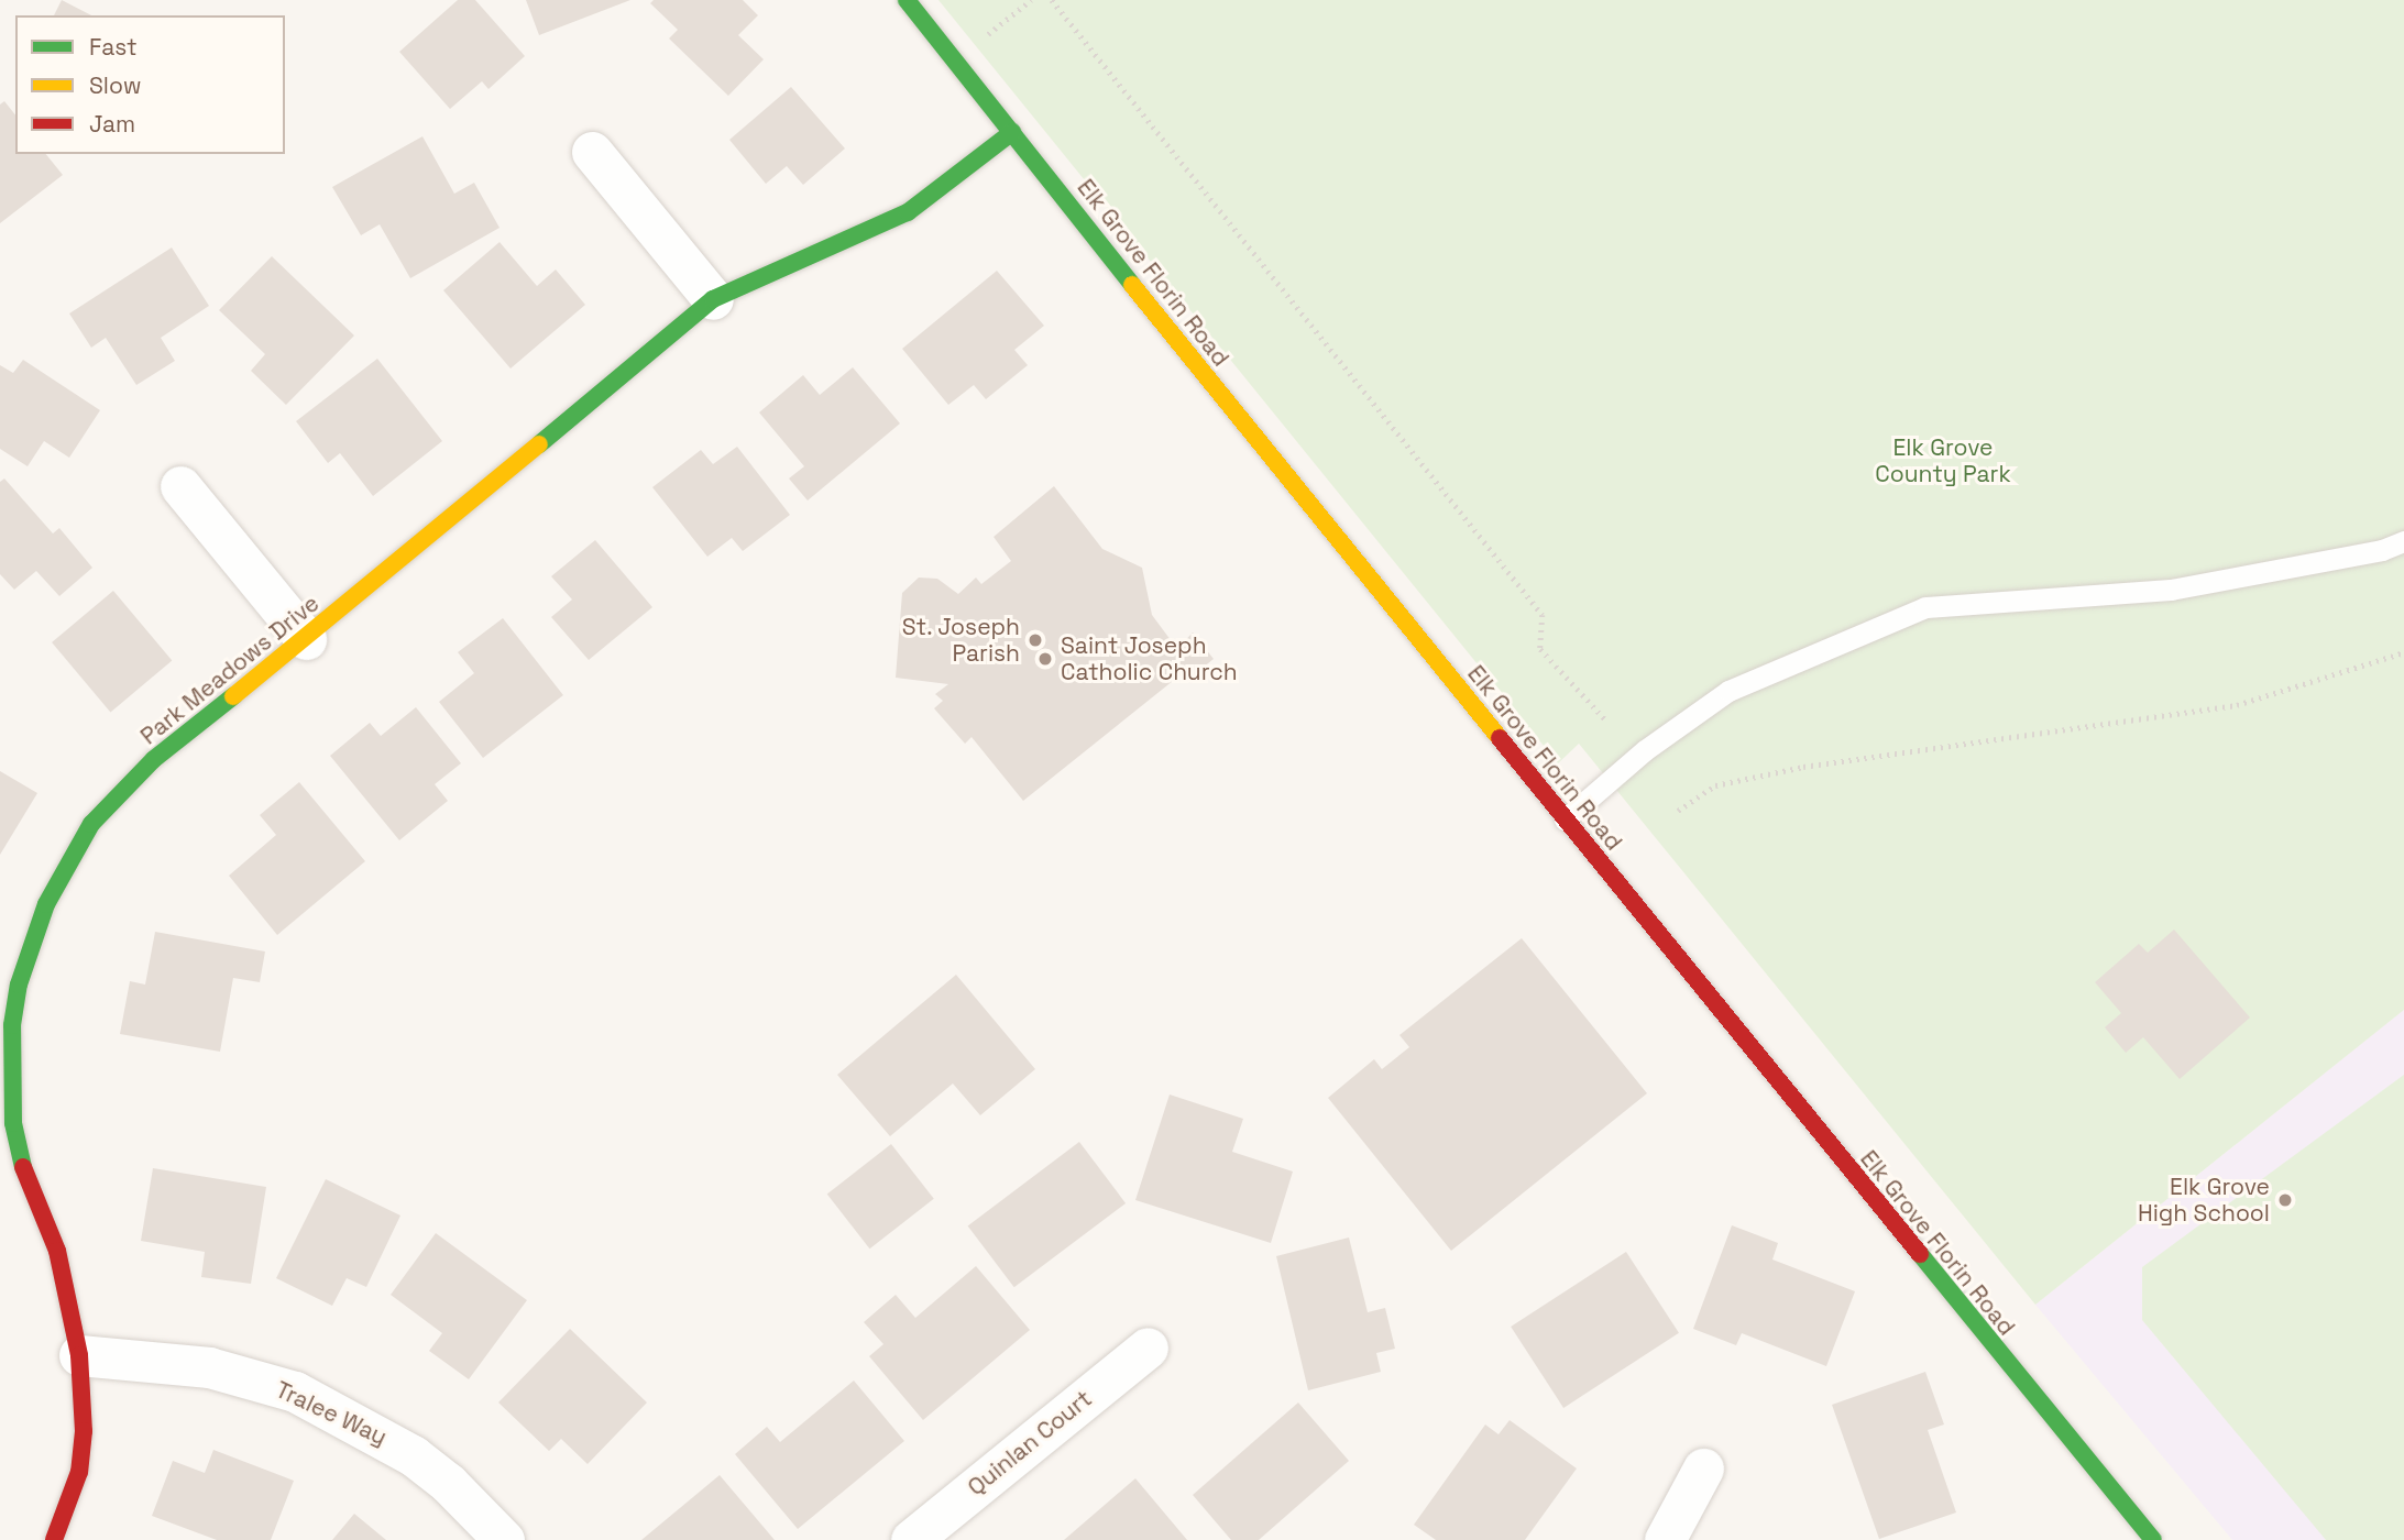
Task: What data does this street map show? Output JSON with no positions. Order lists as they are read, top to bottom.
{
  "streets": {
    "main road": ["Elk Grove Florin Road", "Park Meadows Drive"],
    "street": ["Tralee Way", "Quinlan Court"]
  },
  "crossings": [
    ["Elk Grove Florin Road", "Park Meadows Drive"],
    ["Park Meadows Drive", "Tralee Way"]
  ],
  "parks": ["Elk Grove County Park"],
  "places": ["St. Joseph Parish", "Saint Joseph Catholic Church", "Elk Grove High School"],
  "legend": ["Fast", "Slow", "Jam"]
}
